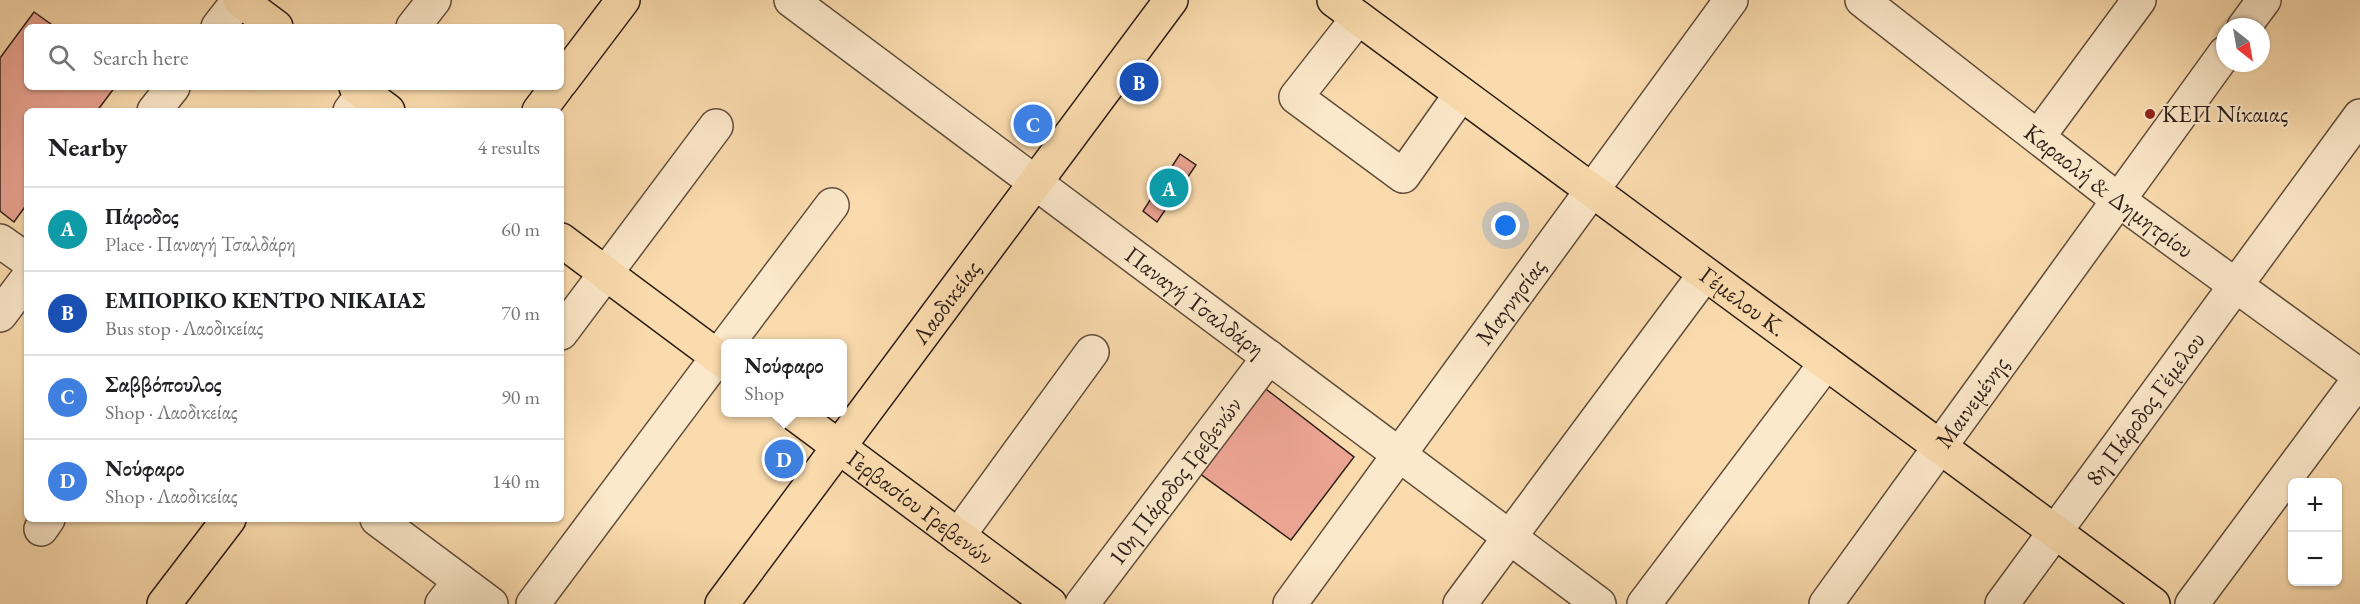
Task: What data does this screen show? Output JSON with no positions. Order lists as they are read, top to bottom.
{
  "streets": {
    "main road": ["Λαοδικείας", "Γέμελου Κ.", "Γερβασίου Γρεβενών"],
    "street": [
      "Καραολή & Δημητρίου",
      "Παναγή Τσαλδάρη",
      "Μαγνησίας",
      "Μαινεμένης",
      "8η Πάροδος Γέμελου",
      "10η Πάροδος Γρεβενών"
    ]
  },
  "crossings": [
    ["Καραολή & Δημητρίου", "Μαινεμένης"],
    ["Καραολή & Δημητρίου", "8η Πάροδος Γέμελου"],
    ["Λαοδικείας", "Παναγή Τσαλδάρη"],
    ["Λαοδικείας", "Γερβασίου Γρεβενών"],
    ["Παναγή Τσαλδάρη", "Μαγνησίας"],
    ["Παναγή Τσαλδάρη", "10η Πάροδος Γρεβενών"],
    ["Μαγνησίας", "Γέμελου Κ."],
    ["Γέμελου Κ.", "Μαινεμένης"],
    ["Γέμελου Κ.", "8η Πάροδος Γέμελου"]
  ],
  "places": ["ΚΕΠ Νίκαιας"],
  "north": "bottom right",
  "page": {
    "search": "Search here",
    "pins": [
      "B",
      "C",
      "A",
      "D"
    ],
    "heading": ["Nearby", "4 results"],
    "list": [
      {
        "mark": "A",
        "name": "Πάροδος",
        "note": "Place · Παναγή Τσαλδάρη",
        "value": "60 m"
      },
      {
        "mark": "B",
        "name": "ΕΜΠΟΡΙΚΟ ΚΕΝΤΡΟ ΝΙΚΑΙΑΣ",
        "note": "Bus stop · Λαοδικείας",
        "value": "70 m"
      },
      {
        "mark": "C",
        "name": "Σαββόπουλος",
        "note": "Shop · Λαοδικείας",
        "value": "90 m"
      },
      {
        "mark": "D",
        "name": "Νούφαρο",
        "note": "Shop · Λαοδικείας",
        "value": "140 m"
      }
    ],
    "popup": ["Νούφαρο", "Shop"],
    "map_buttons": ["+", "−"]
  }
}
